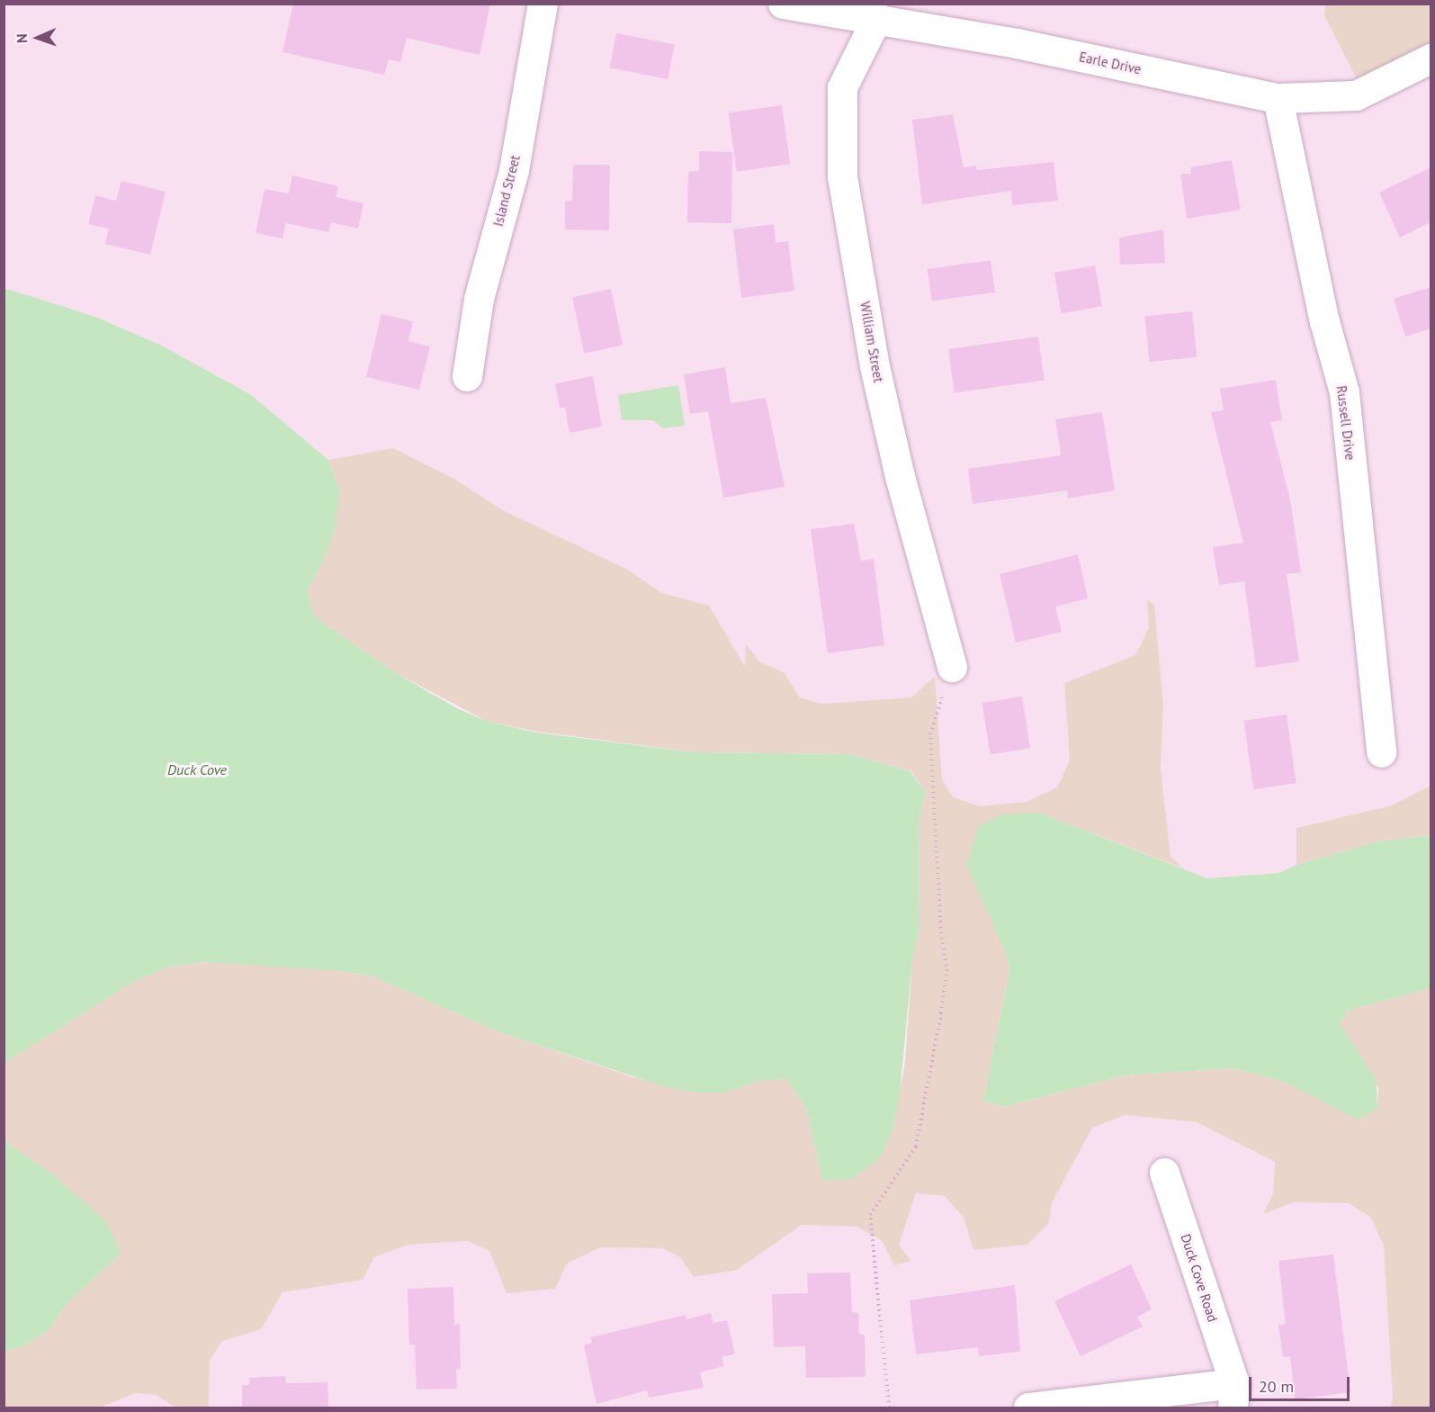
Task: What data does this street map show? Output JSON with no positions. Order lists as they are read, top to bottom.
{
  "streets": {
    "street": [
      "Earle Drive",
      "Island Street",
      "William Street",
      "Russell Drive",
      "Duck Cove Road"
    ]
  },
  "crossings": [
    ["Earle Drive", "William Street"],
    ["Earle Drive", "Russell Drive"]
  ],
  "water": ["Duck Cove"],
  "scale_bar": "20 m",
  "north": "left"
}
